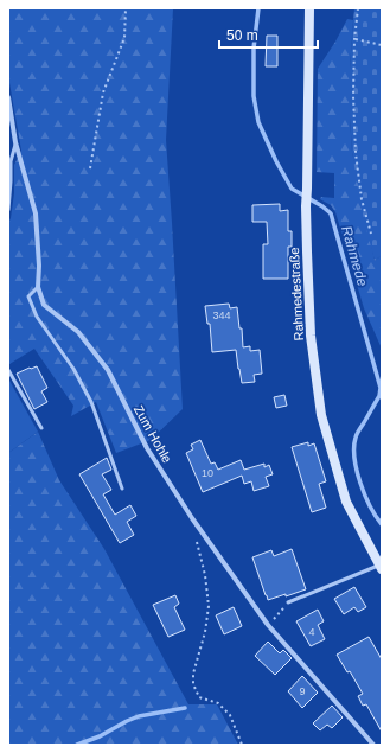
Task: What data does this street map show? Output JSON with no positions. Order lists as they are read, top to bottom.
{
  "streets": {
    "main road": ["Rahmedestraße"],
    "street": ["Zum Hohle"]
  },
  "water": ["Rahmede"],
  "house_numbers": [
    "344",
    "10",
    "4",
    "9"
  ],
  "scale_bar": "50 m"
}
